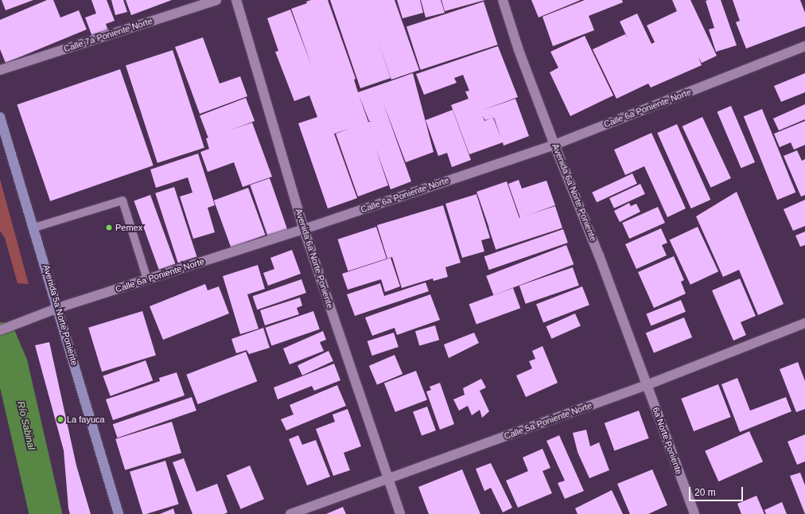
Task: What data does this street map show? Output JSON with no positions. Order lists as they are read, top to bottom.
{
  "streets": {
    "main road": ["Avenida 5a Norte Poniente"],
    "street": [
      "Calle 7a Poniente Norte",
      "Calle 6a Poniente Norte",
      "Avenida 6a Norte Poniente",
      "Calle 5a Poniente Norte",
      "6a Norte Poniente"
    ]
  },
  "crossings": [
    ["Calle 6a Poniente Norte", "Avenida 6a Norte Poniente"],
    ["Calle 6a Poniente Norte", "Avenida 5a Norte Poniente"],
    ["Avenida 6a Norte Poniente", "Calle 5a Poniente Norte"],
    ["Avenida 6a Norte Poniente", "6a Norte Poniente"],
    ["Calle 5a Poniente Norte", "6a Norte Poniente"]
  ],
  "water": ["Río Sabinal"],
  "places": ["Pemex", "La fayuca"],
  "scale_bar": "20 m"
}
